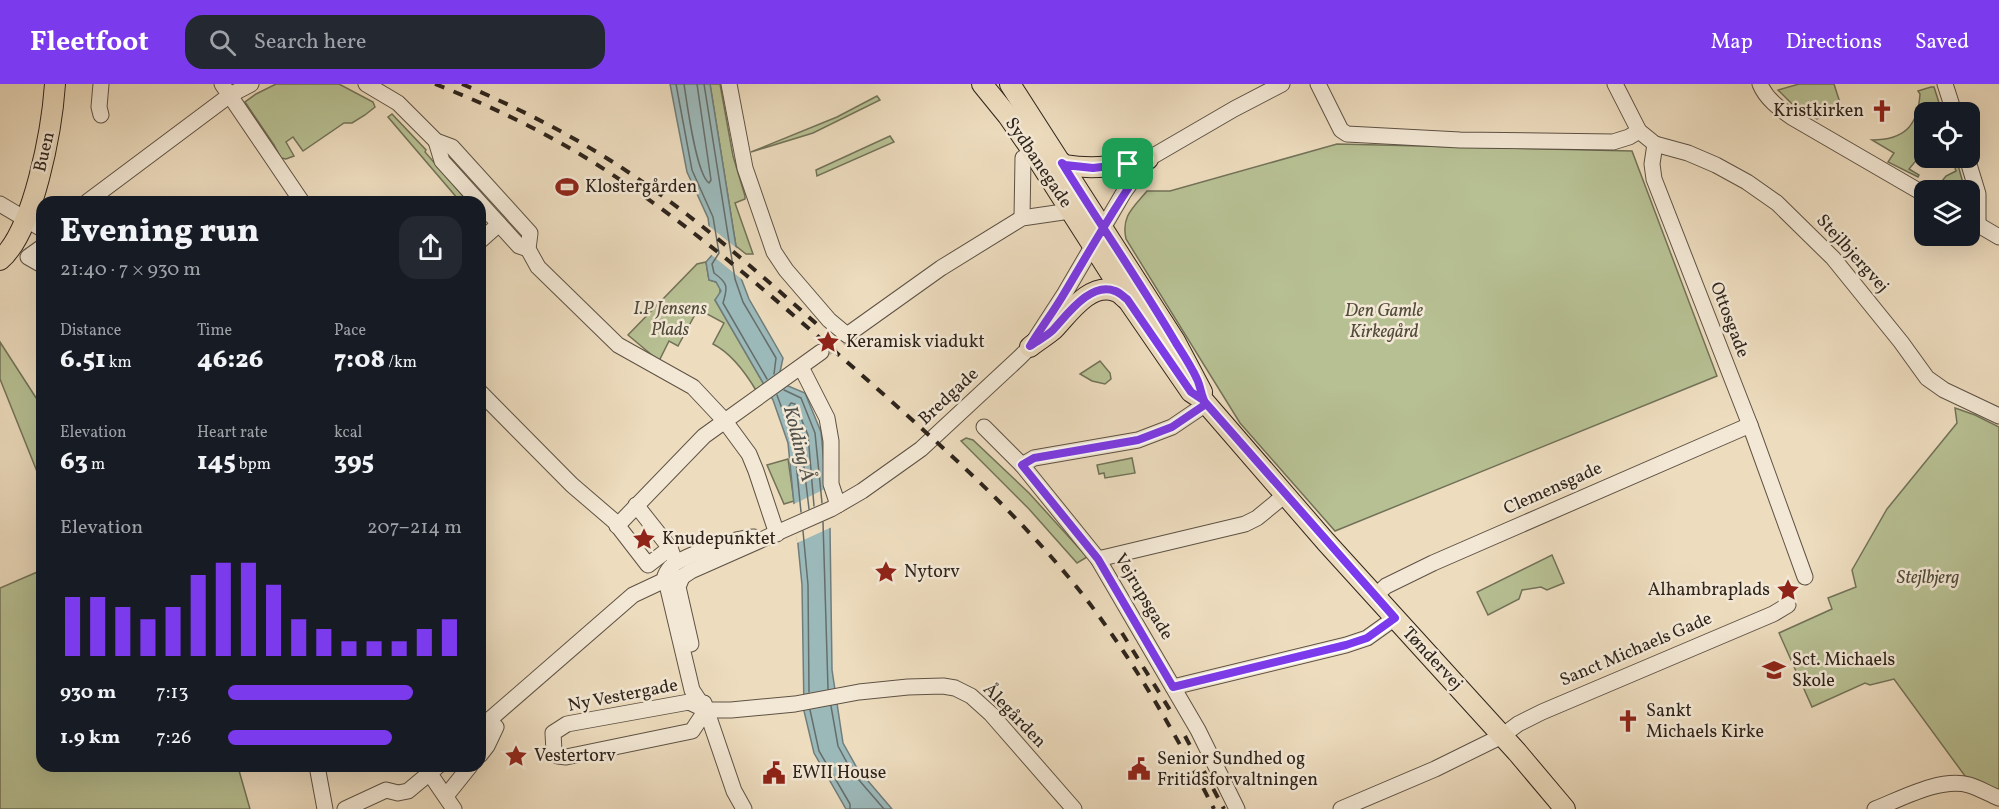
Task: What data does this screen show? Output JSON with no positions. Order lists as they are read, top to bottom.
{
  "streets": {
    "main road": ["Buen", "Sydbanegade", "Tøndervej"],
    "street": [
      "Stejlbjergvej",
      "Ottosgade",
      "Bredgade",
      "Clemensgade",
      "Vejrupsgade",
      "Sanct Michaels Gade",
      "Ny Vestergade",
      "Ålegården"
    ]
  },
  "crossings": [
    ["Sydbanegade", "Bredgade"],
    ["Sydbanegade", "Tøndervej"],
    ["Stejlbjergvej", "Ottosgade"],
    ["Ottosgade", "Clemensgade"],
    ["Bredgade", "Tøndervej"],
    ["Clemensgade", "Tøndervej"],
    ["Sanct Michaels Gade", "Tøndervej"],
    ["Ny Vestergade", "Ålegården"]
  ],
  "water": ["Kolding Å"],
  "parks": ["I.P Jensens Plads", "Den Gamle Kirkegård", "Stejlbjerg"],
  "places": {
    "church": ["Kristkirken", "Sankt Michaels Kirke"],
    "sports": ["Klostergården"],
    "place": [
      "Keramisk viadukt",
      "Knudepunktet",
      "Nytorv",
      "Alhambraplads",
      "Vestertorv"
    ],
    "school or university": ["Sct. Michaels Skole"],
    "public building": ["Senior Sundhed og Fritidsforvaltningen", "EWII House"]
  },
  "page": {
    "header": "Fleetfoot",
    "search": "Search here",
    "nav": ["Map", "Directions", "Saved"],
    "heading": ["Evening run", "21:40 · 7 × 930 m"],
    "stats": [
      ["Distance", "6.51 km"],
      ["Time", "46:26"],
      ["Pace", "7:08 /km"],
      ["Elevation", "63 m"],
      ["Heart rate", "145 bpm"],
      ["kcal", "395"]
    ],
    "chart": ["Elevation", "207–214 m"],
    "list": [
      {
        "name": "930 m",
        "note": "7:13"
      },
      {
        "name": "1.9 km",
        "note": "7:26"
      }
    ]
  }
}
